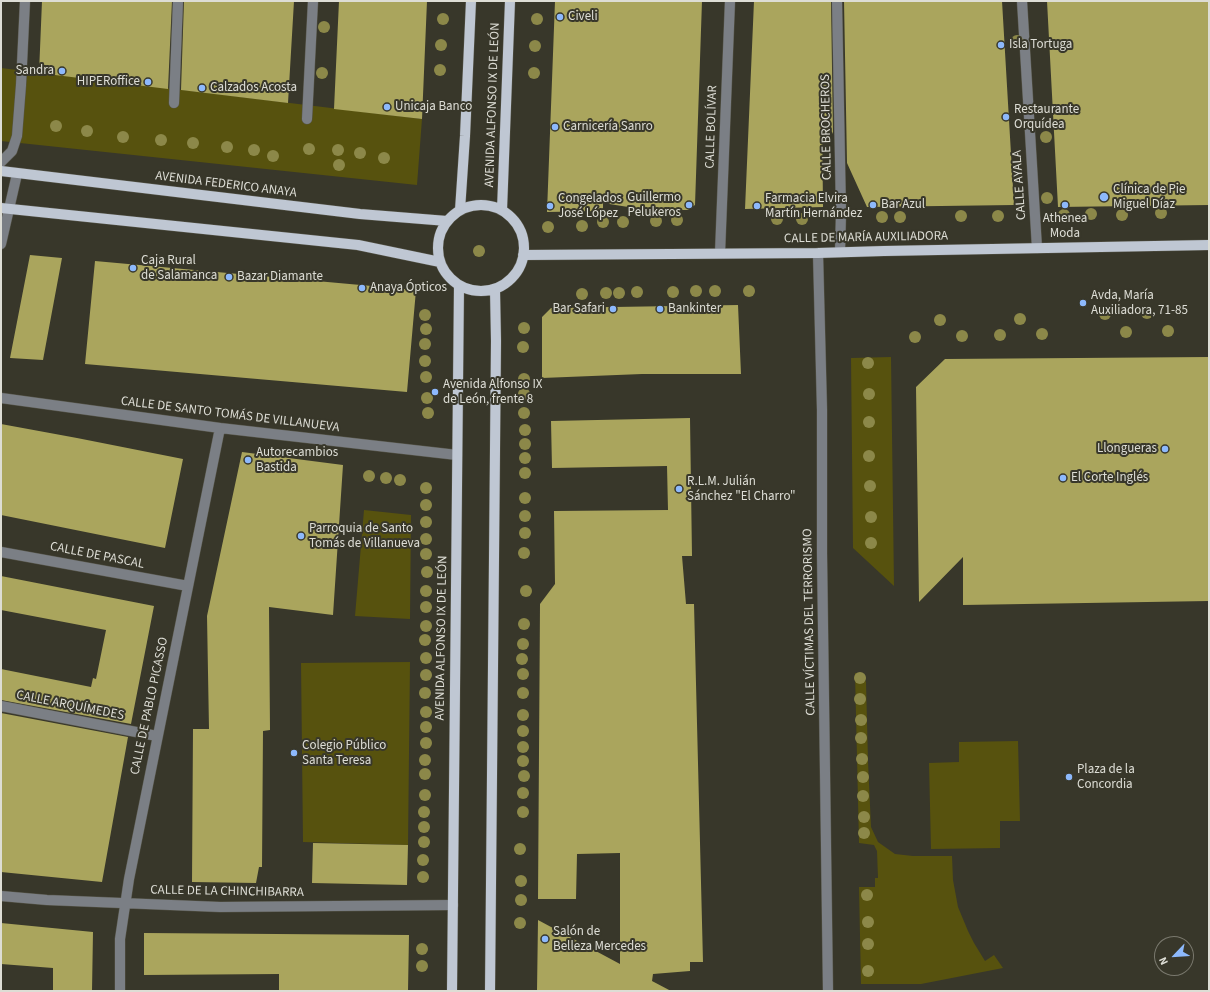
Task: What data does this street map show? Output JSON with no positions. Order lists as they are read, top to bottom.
{
  "streets": {
    "main road": ["AVENIDA ALFONSO IX DE LEÓN", "AVENIDA FEDERICO ANAYA", "CALLE DE MARÍA AUXILIADORA"],
    "street": [
      "CALLE BOLÍVAR",
      "CALLE BROCHEROS",
      "CALLE AYALA",
      "CALLE DE SANTO TOMÁS DE VILLANUEVA",
      "CALLE DE PASCAL",
      "CALLE VÍCTIMAS DEL TERRORISMO",
      "CALLE ARQUÍMEDES",
      "CALLE DE PABLO PICASSO",
      "CALLE DE LA CHINCHIBARRA"
    ]
  },
  "crossings": [
    ["AVENIDA ALFONSO IX DE LEÓN", "AVENIDA FEDERICO ANAYA"],
    ["AVENIDA ALFONSO IX DE LEÓN", "CALLE DE MARÍA AUXILIADORA"],
    ["AVENIDA ALFONSO IX DE LEÓN", "CALLE DE SANTO TOMÁS DE VILLANUEVA"],
    ["AVENIDA ALFONSO IX DE LEÓN", "CALLE DE LA CHINCHIBARRA"],
    ["CALLE BOLÍVAR", "CALLE DE MARÍA AUXILIADORA"],
    ["CALLE BROCHEROS", "CALLE DE MARÍA AUXILIADORA"],
    ["AVENIDA FEDERICO ANAYA", "CALLE DE MARÍA AUXILIADORA"],
    ["CALLE AYALA", "CALLE DE MARÍA AUXILIADORA"],
    ["CALLE DE MARÍA AUXILIADORA", "CALLE VÍCTIMAS DEL TERRORISMO"],
    ["CALLE DE SANTO TOMÁS DE VILLANUEVA", "CALLE DE PABLO PICASSO"],
    ["CALLE DE PASCAL", "CALLE DE PABLO PICASSO"],
    ["CALLE ARQUÍMEDES", "CALLE DE PABLO PICASSO"],
    ["CALLE DE PABLO PICASSO", "CALLE DE LA CHINCHIBARRA"]
  ],
  "places": [
    "Civeli",
    "Isla Tortuga",
    "Sandra",
    "HIPERoffice",
    "Calzados Acosta",
    "Unicaja Banco",
    "Restaurante Orquídea",
    "Carnicería Sanro",
    "Clínica de Pie Miguel Díaz",
    "Guillermo Pelukeros",
    "Bar Azul",
    "Athenea Moda",
    "Congelados José López",
    "Farmacia Elvira Martín Hernández",
    "Caja Rural de Salamanca",
    "Bazar Diamante",
    "Anaya Ópticos",
    "Avda, María Auxiliadora, 71-85",
    "Bar Safari",
    "Bankinter",
    "Avenida Alfonso IX de León, frente 8",
    "Llongueras",
    "Autorecambios Bastida",
    "El Corte Inglés",
    "R.L.M. Julián Sánchez \"El Charro\"",
    "Parroquia de Santo Tomás de Villanueva",
    "Colegio Público Santa Teresa",
    "Plaza de la Concordia",
    "Salón de Belleza Mercedes"
  ],
  "north": "bottom left"
}
